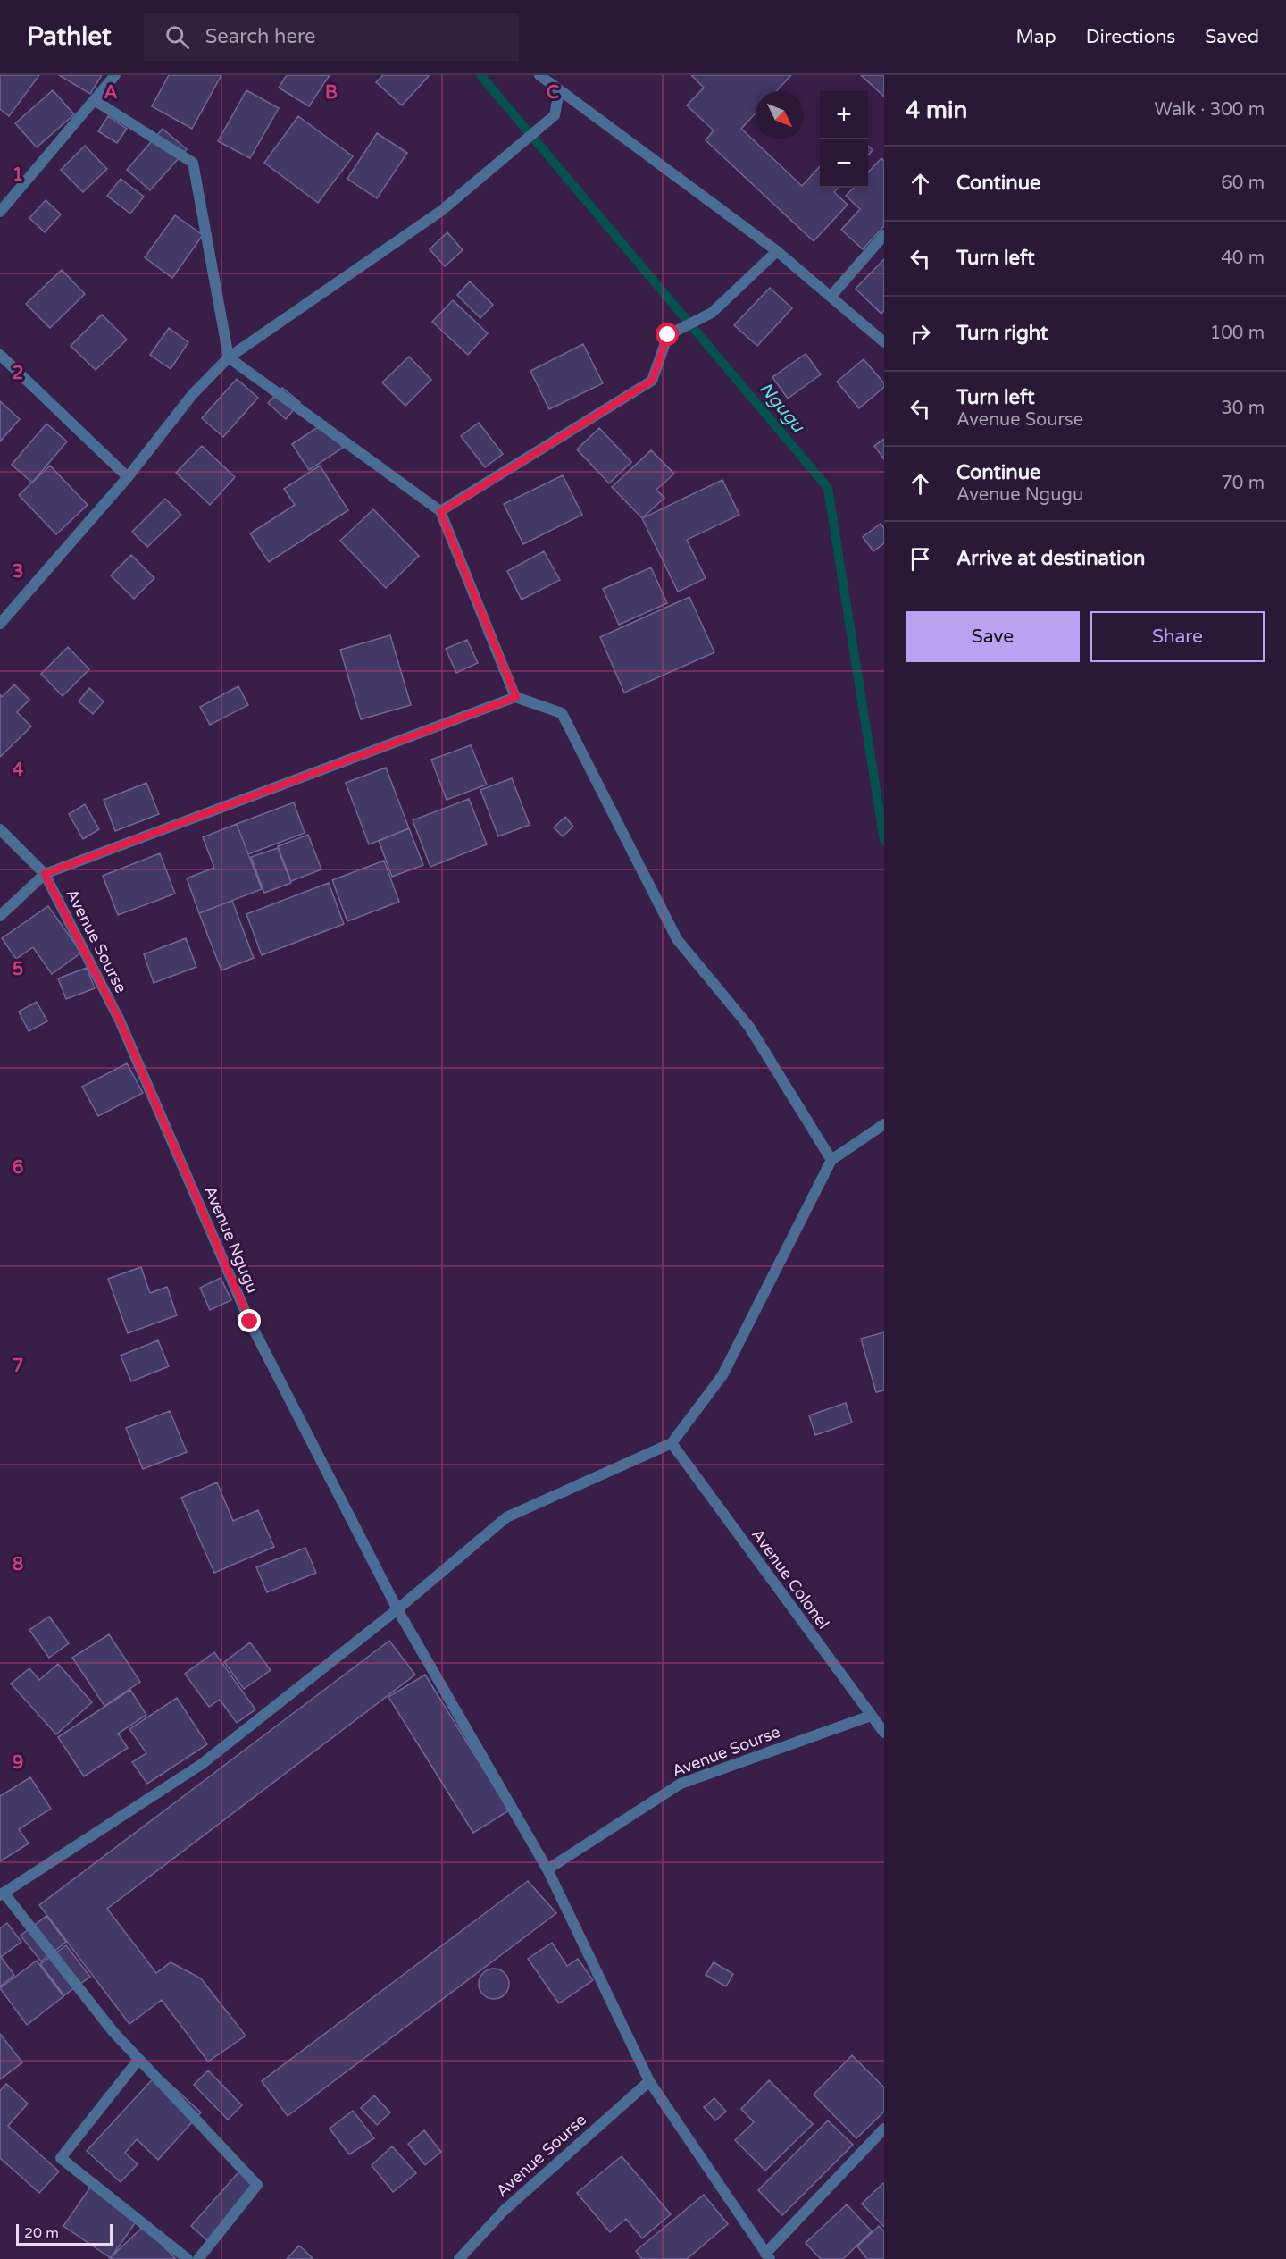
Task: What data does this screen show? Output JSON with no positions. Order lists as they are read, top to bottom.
{
  "streets": {
    "street": ["Avenue Sourse", "Avenue Ngugu", "Avenue Colonel"]
  },
  "crossings": [
    ["Avenue Sourse", "Avenue Ngugu"],
    ["Avenue Sourse", "Avenue Colonel"]
  ],
  "water": ["Ngugu"],
  "scale_bar": "20 m",
  "north": "bottom right",
  "page": {
    "header": "Pathlet",
    "search": "Search here",
    "nav": ["Map", "Directions", "Saved"],
    "heading": ["4 min", "Walk · 300 m"],
    "map_buttons": ["+", "−"],
    "list": [
      ["Continue", "60 m"],
      ["Turn left", "40 m"],
      ["Turn right", "100 m"],
      ["Turn left", "Avenue Sourse", "30 m"],
      ["Continue", "Avenue Ngugu", "70 m"],
      "Arrive at destination"
    ],
    "buttons": ["Save", "Share"],
    "scale": "20 m"
  },
  "grid": {
    "columns": ["A", "B", "C"],
    "rows": [
      "1",
      "2",
      "3",
      "4",
      "5",
      "6",
      "7",
      "8",
      "9"
    ]
  }
}
